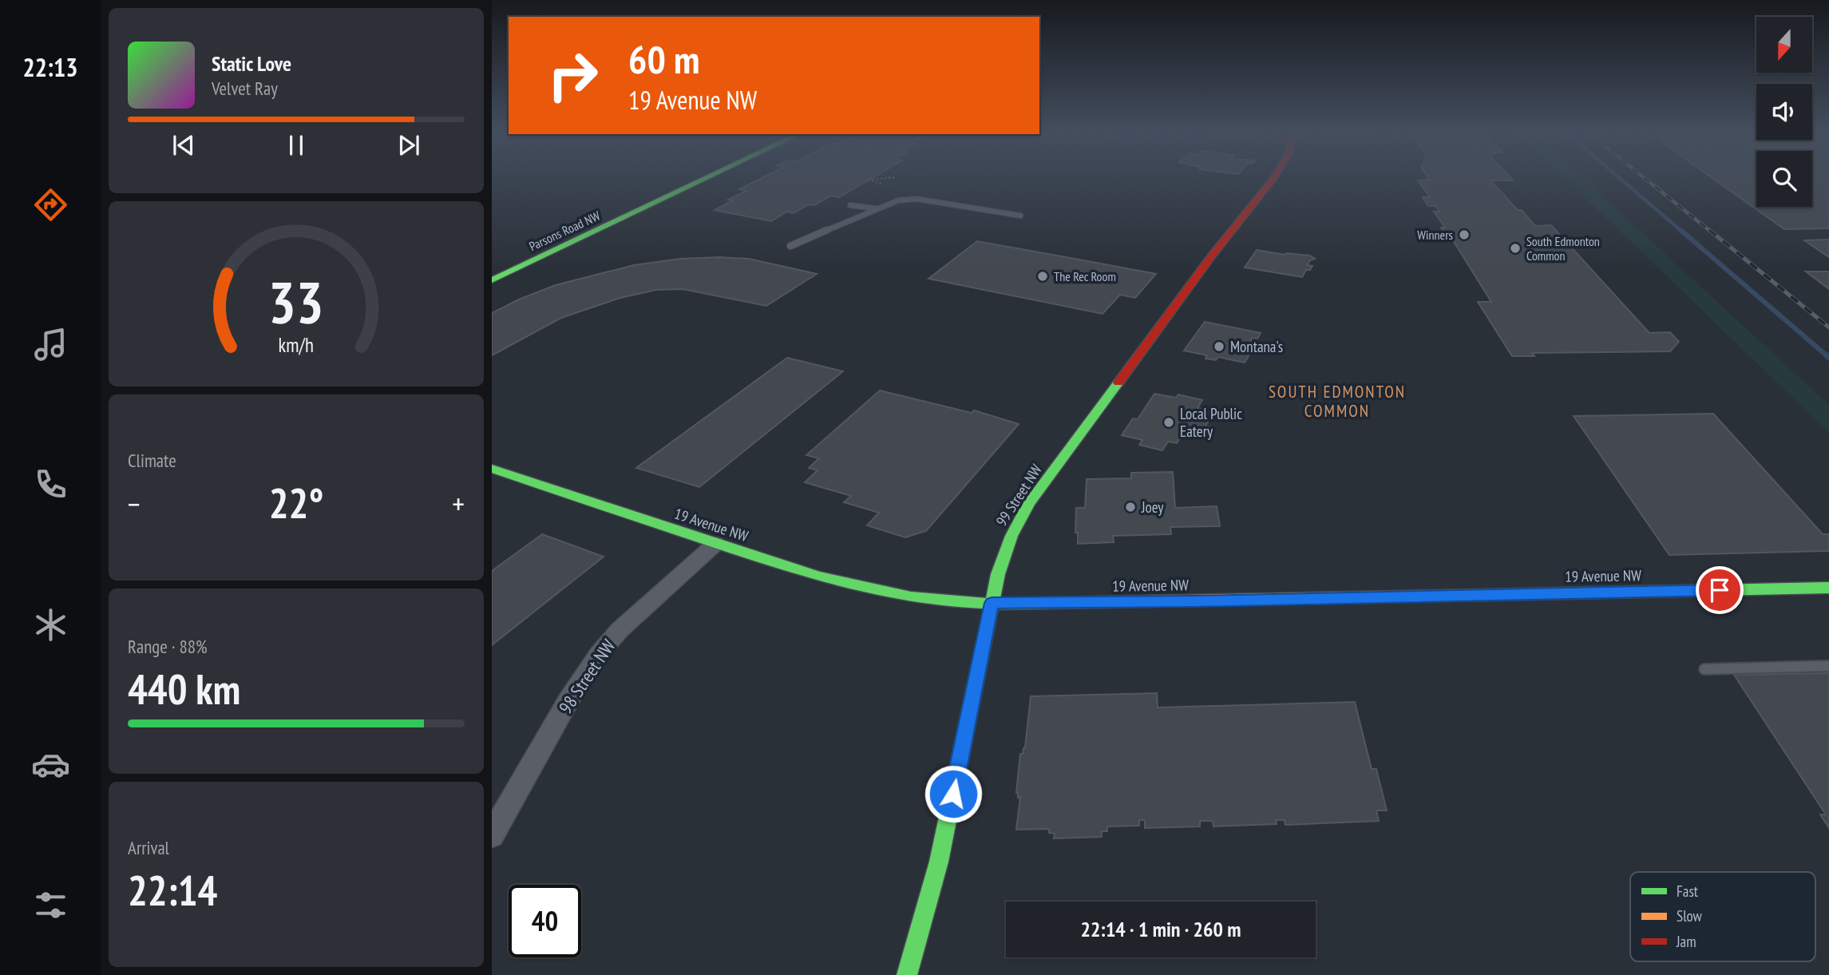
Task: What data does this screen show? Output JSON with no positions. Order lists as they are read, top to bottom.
{
  "streets": {
    "street": [
      "Parsons Road NW",
      "99 Street NW",
      "19 Avenue NW",
      "98 Street NW"
    ]
  },
  "crossings": [
    ["99 Street NW", "19 Avenue NW"],
    ["19 Avenue NW", "98 Street NW"]
  ],
  "districts": ["SOUTH EDMONTON COMMON"],
  "places": [
    "Winners",
    "South Edmonton Common",
    "The Rec Room",
    "Montana's",
    "Local Public Eatery",
    "Joey"
  ],
  "legend": ["Fast", "Slow", "Jam"],
  "north": "bottom",
  "page": {
    "tabs": "22:13",
    "turn": ["60 m", "19 Avenue NW"],
    "song": ["Static Love", "Velvet Ray"],
    "tile": [
      "Climate",
      ["Range · 88%", "440 km"],
      ["Arrival", "22:14"]
    ],
    "heat": ["−", "22°", "+"],
    "limit": "40",
    "trip": "22:14 · 1 min · 260 m",
    "gauge": ["33", "km/h"]
  }
}
